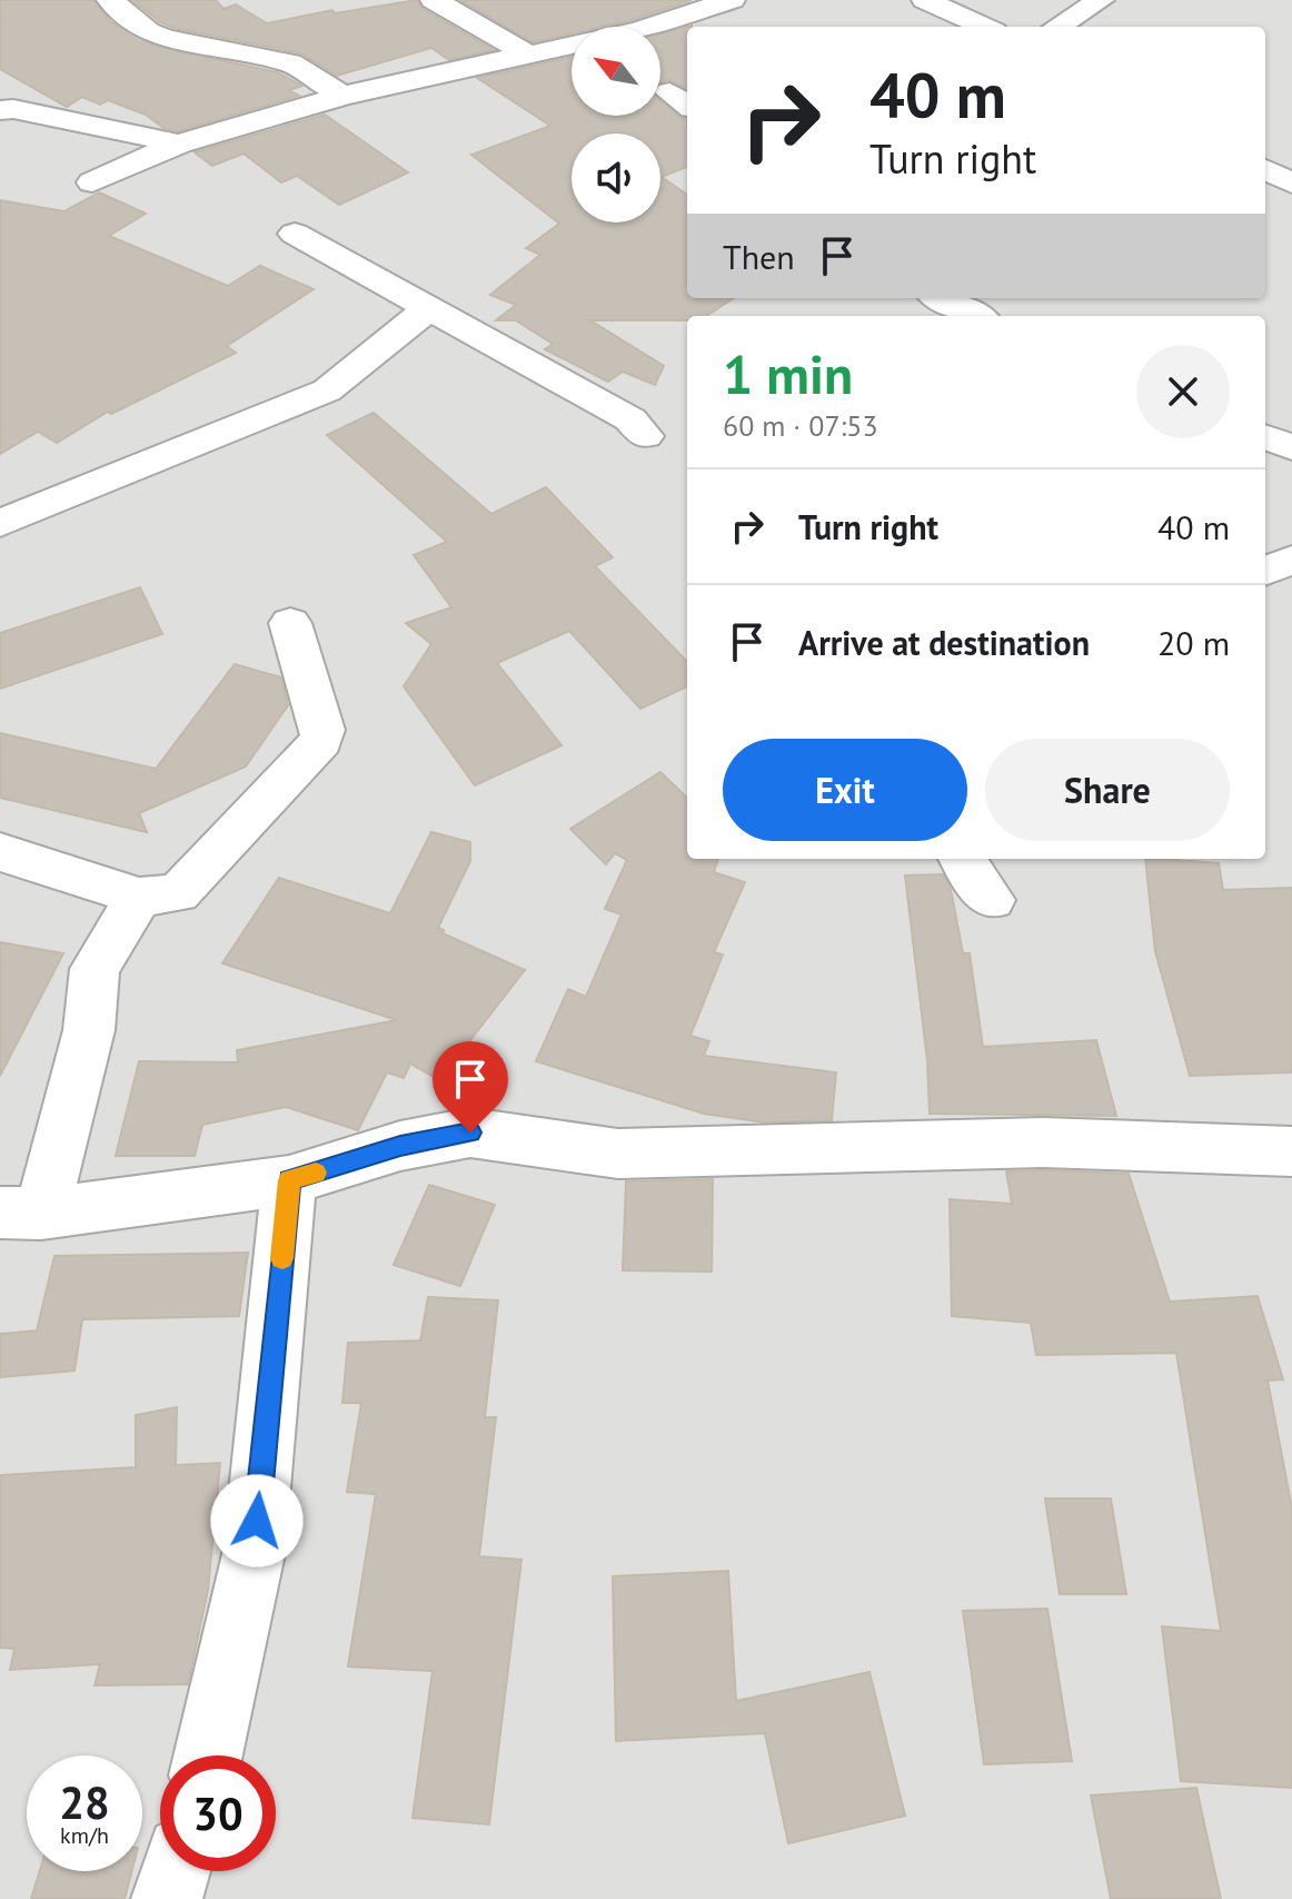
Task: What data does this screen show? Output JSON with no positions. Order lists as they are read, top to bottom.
{
  "north": "top left",
  "page": {
    "turn": ["40 m", "Turn right"],
    "then": "Then",
    "heading": ["1 min", "60 m · 07:53"],
    "list": [
      {
        "name": "Turn right",
        "value": "40 m"
      },
      {
        "name": "Arrive at destination",
        "value": "20 m"
      }
    ],
    "buttons": ["Exit", "Share"],
    "speed": "28 km/h",
    "limit": "30"
  }
}
